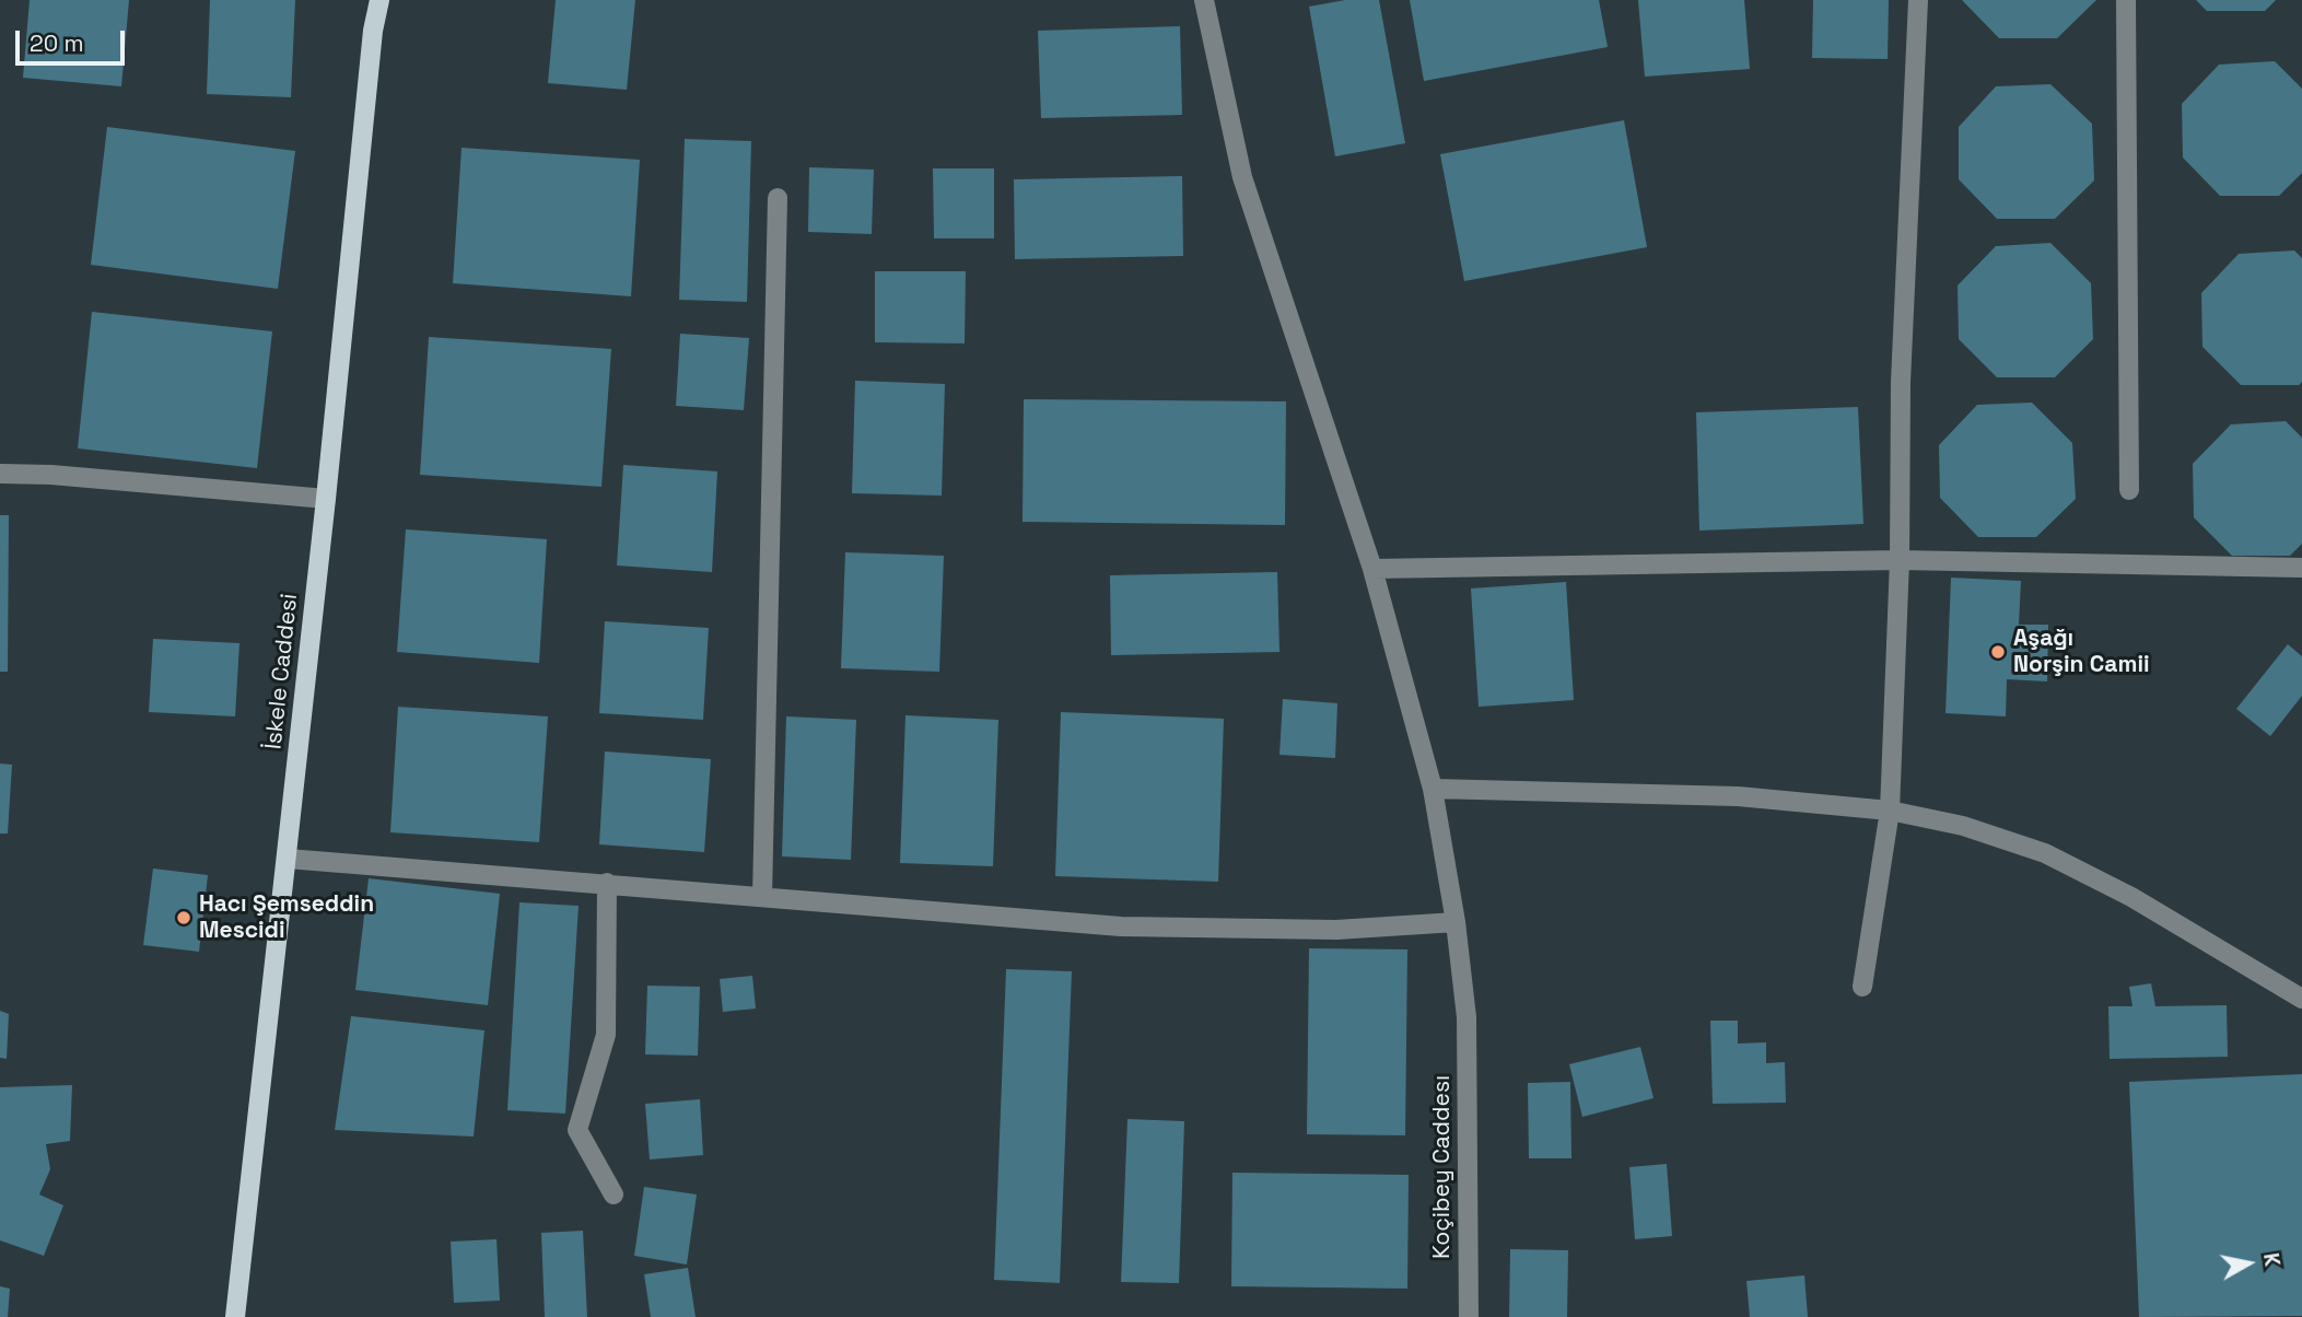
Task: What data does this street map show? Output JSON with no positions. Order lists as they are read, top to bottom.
{
  "streets": {
    "main road": ["İskele Caddesi"],
    "street": ["Koçibey Caddesı"]
  },
  "places": ["Aşağı Norşin Camii", "Hacı Şemseddin Mescidi"],
  "scale_bar": "20 m",
  "north": "right"
}
